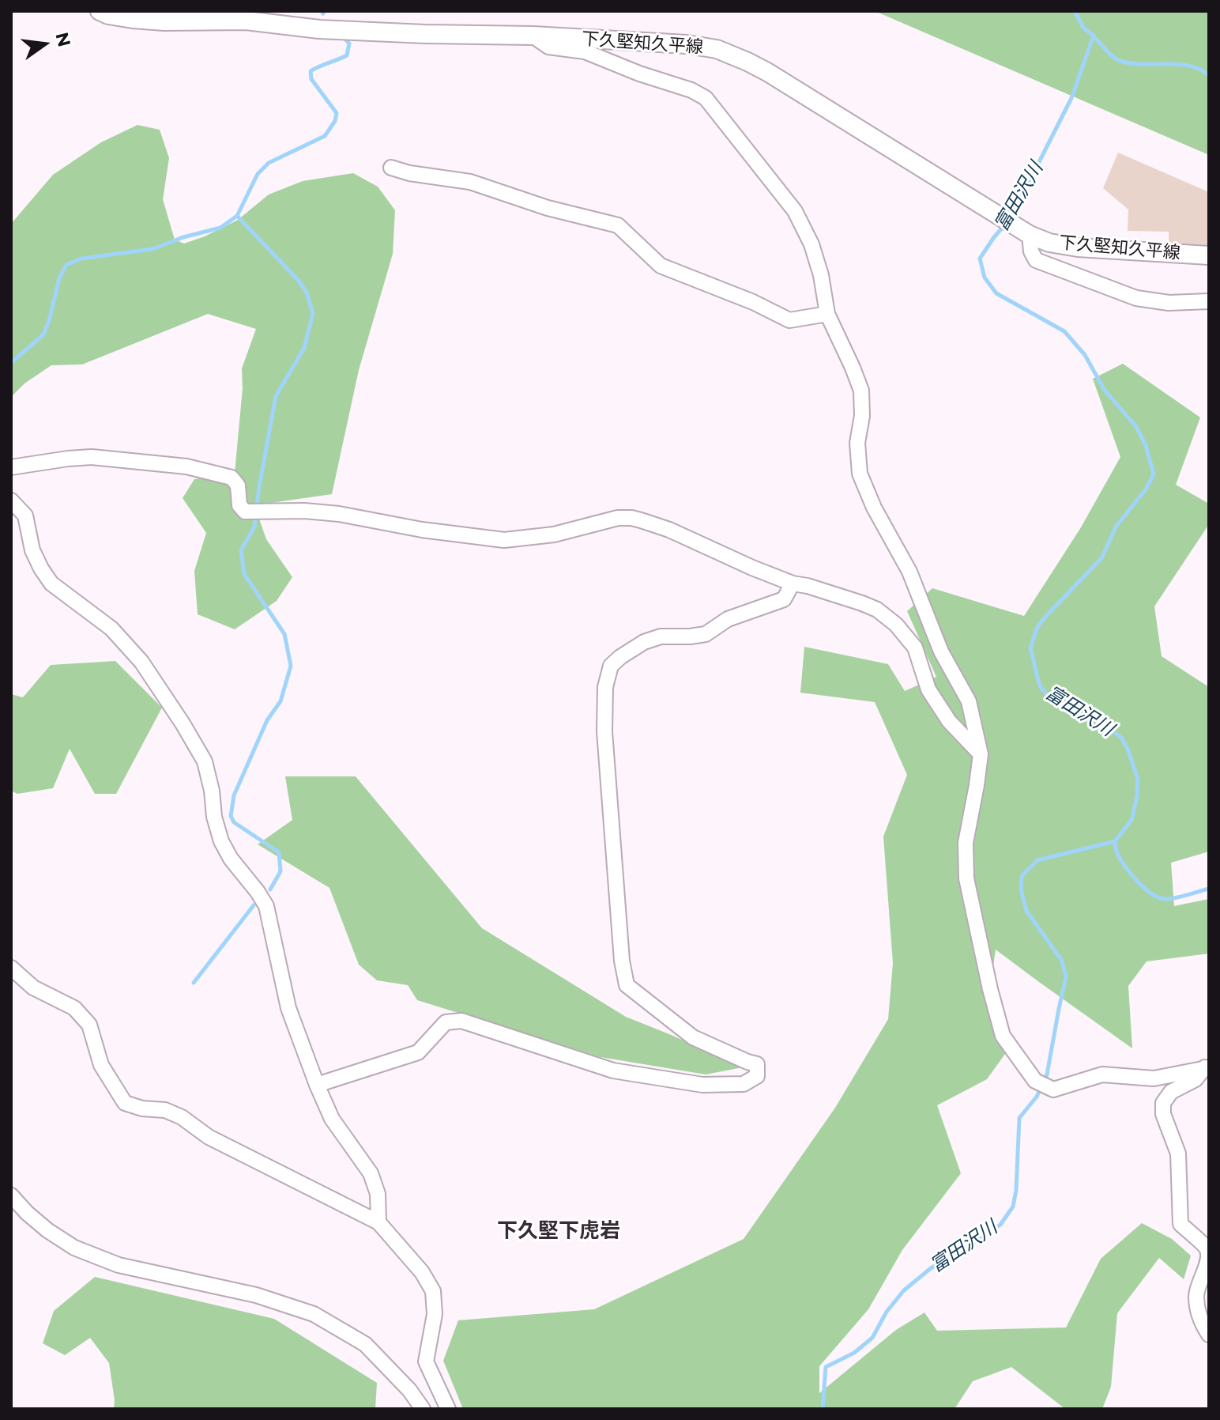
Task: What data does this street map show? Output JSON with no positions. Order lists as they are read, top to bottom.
{
  "streets": {
    "main road": ["下久堅知久平線"]
  },
  "districts": ["下久堅下虎岩"],
  "water": ["富田沢川"],
  "north": "right"
}
